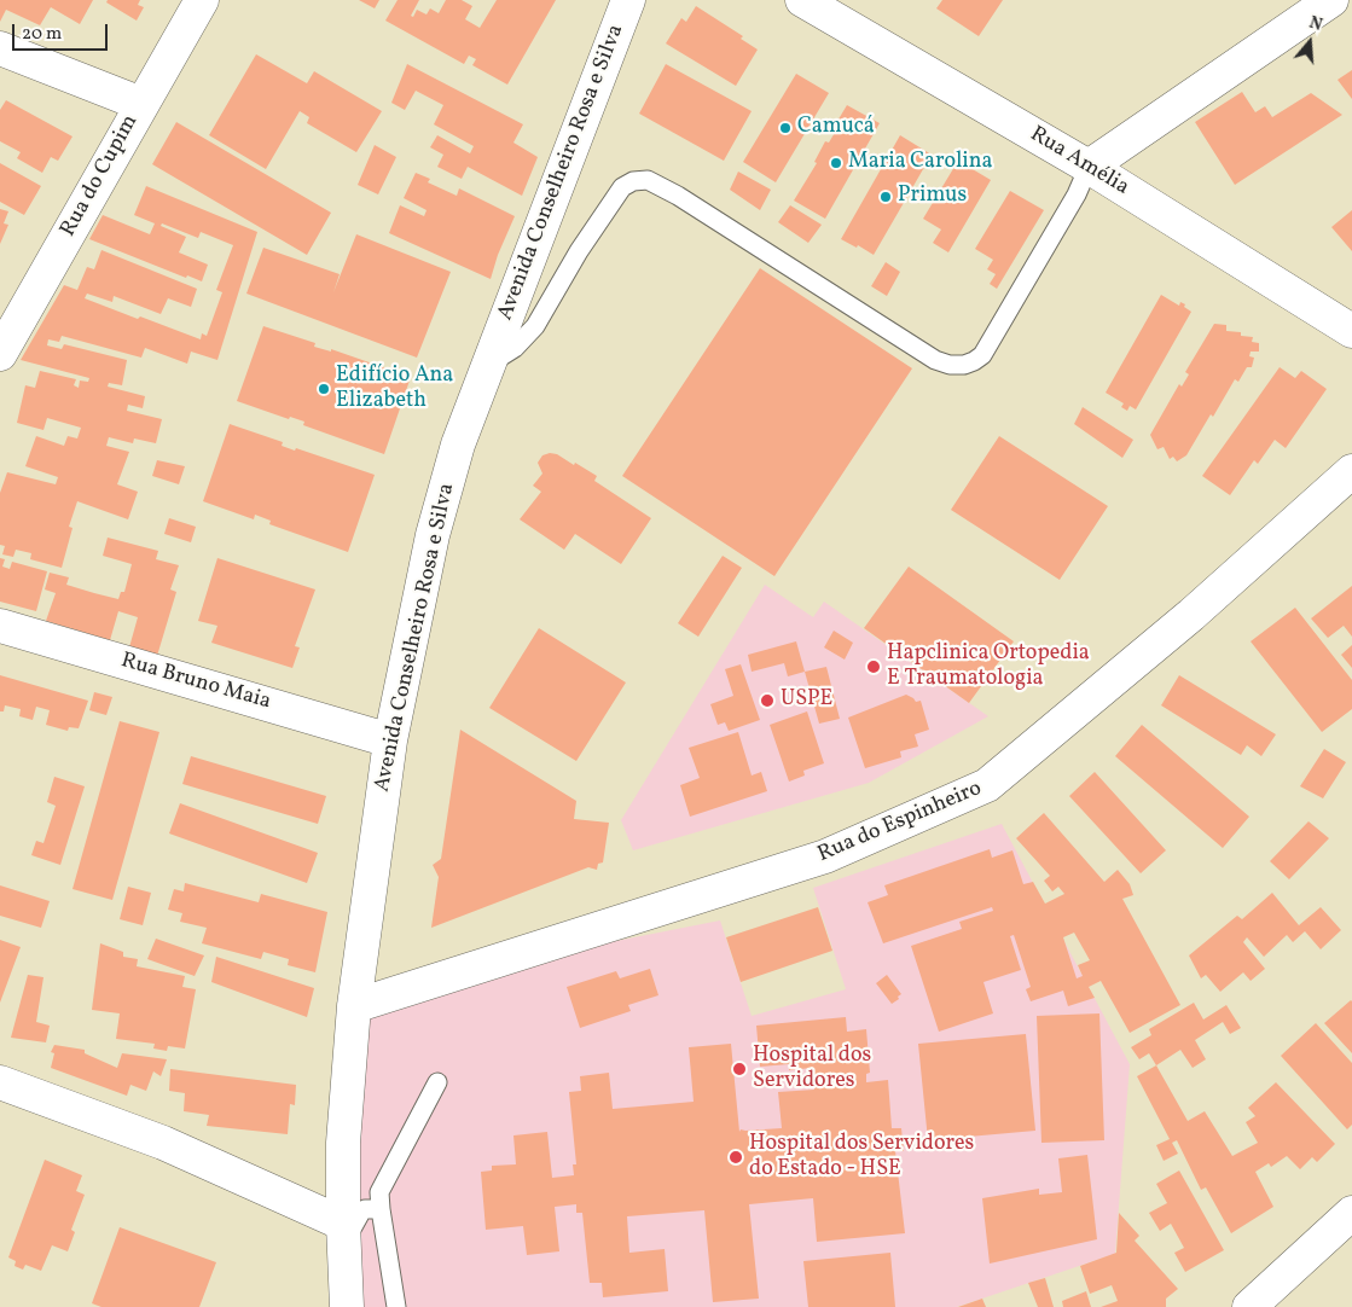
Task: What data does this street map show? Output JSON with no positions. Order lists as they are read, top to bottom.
{
  "streets": {
    "street": [
      "Rua Amélia",
      "Avenida Conselheiro Rosa e Silva",
      "Rua do Cupim",
      "Rua Bruno Maia",
      "Rua do Espinheiro"
    ]
  },
  "crossings": [
    ["Avenida Conselheiro Rosa e Silva", "Rua Bruno Maia"],
    ["Avenida Conselheiro Rosa e Silva", "Rua do Espinheiro"]
  ],
  "places": [
    "Camucá",
    "Maria Carolina",
    "Primus",
    "Edifício Ana Elizabeth",
    "Hapclinica Ortopedia E Traumatologia",
    "USPE",
    "Hospital dos Servidores",
    "Hospital dos Servidores do Estado - HSE"
  ],
  "scale_bar": "20 m",
  "north": "top"
}
